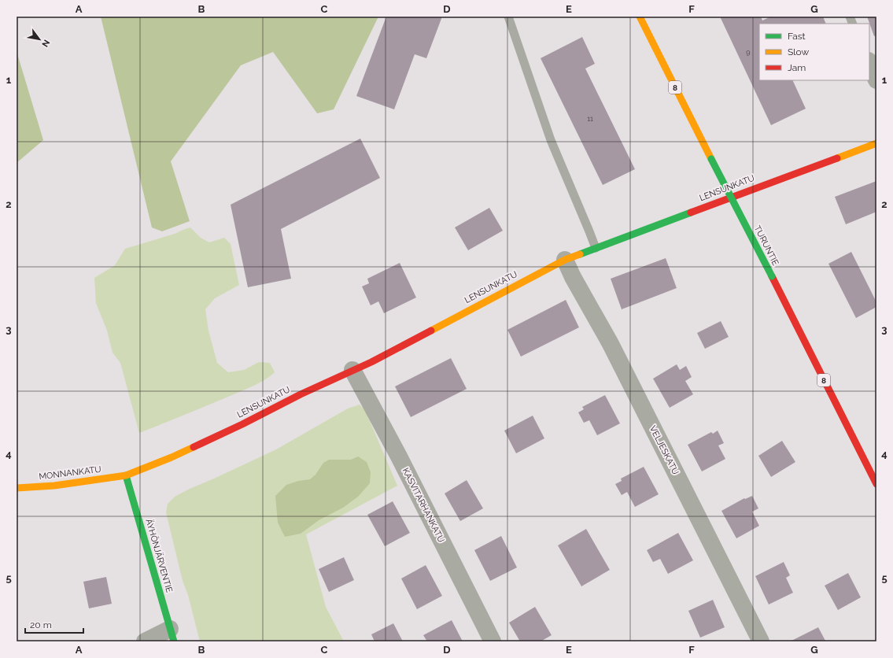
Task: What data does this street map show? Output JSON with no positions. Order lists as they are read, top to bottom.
{
  "streets": {
    "main road": [
      "8",
      "LENSUNKATU",
      "TURUNTIE",
      "MONNANKATU",
      "ÄYHÖNJÄRVENTIE"
    ],
    "street": ["VELJESKATU", "KASVITARHANKATU"]
  },
  "crossings": [
    ["LENSUNKATU", "VELJESKATU"],
    ["LENSUNKATU", "MONNANKATU"],
    ["LENSUNKATU", "KASVITARHANKATU"],
    ["LENSUNKATU", "ÄYHÖNJÄRVENTIE"],
    ["MONNANKATU", "ÄYHÖNJÄRVENTIE"]
  ],
  "house_numbers": ["9", "11"],
  "legend": ["Fast", "Slow", "Jam"],
  "scale_bar": "20 m",
  "north": "bottom right",
  "grid": {
    "columns": [
      "A",
      "B",
      "C",
      "D",
      "E",
      "F",
      "G"
    ],
    "rows": [
      "1",
      "2",
      "3",
      "4",
      "5"
    ]
  }
}
